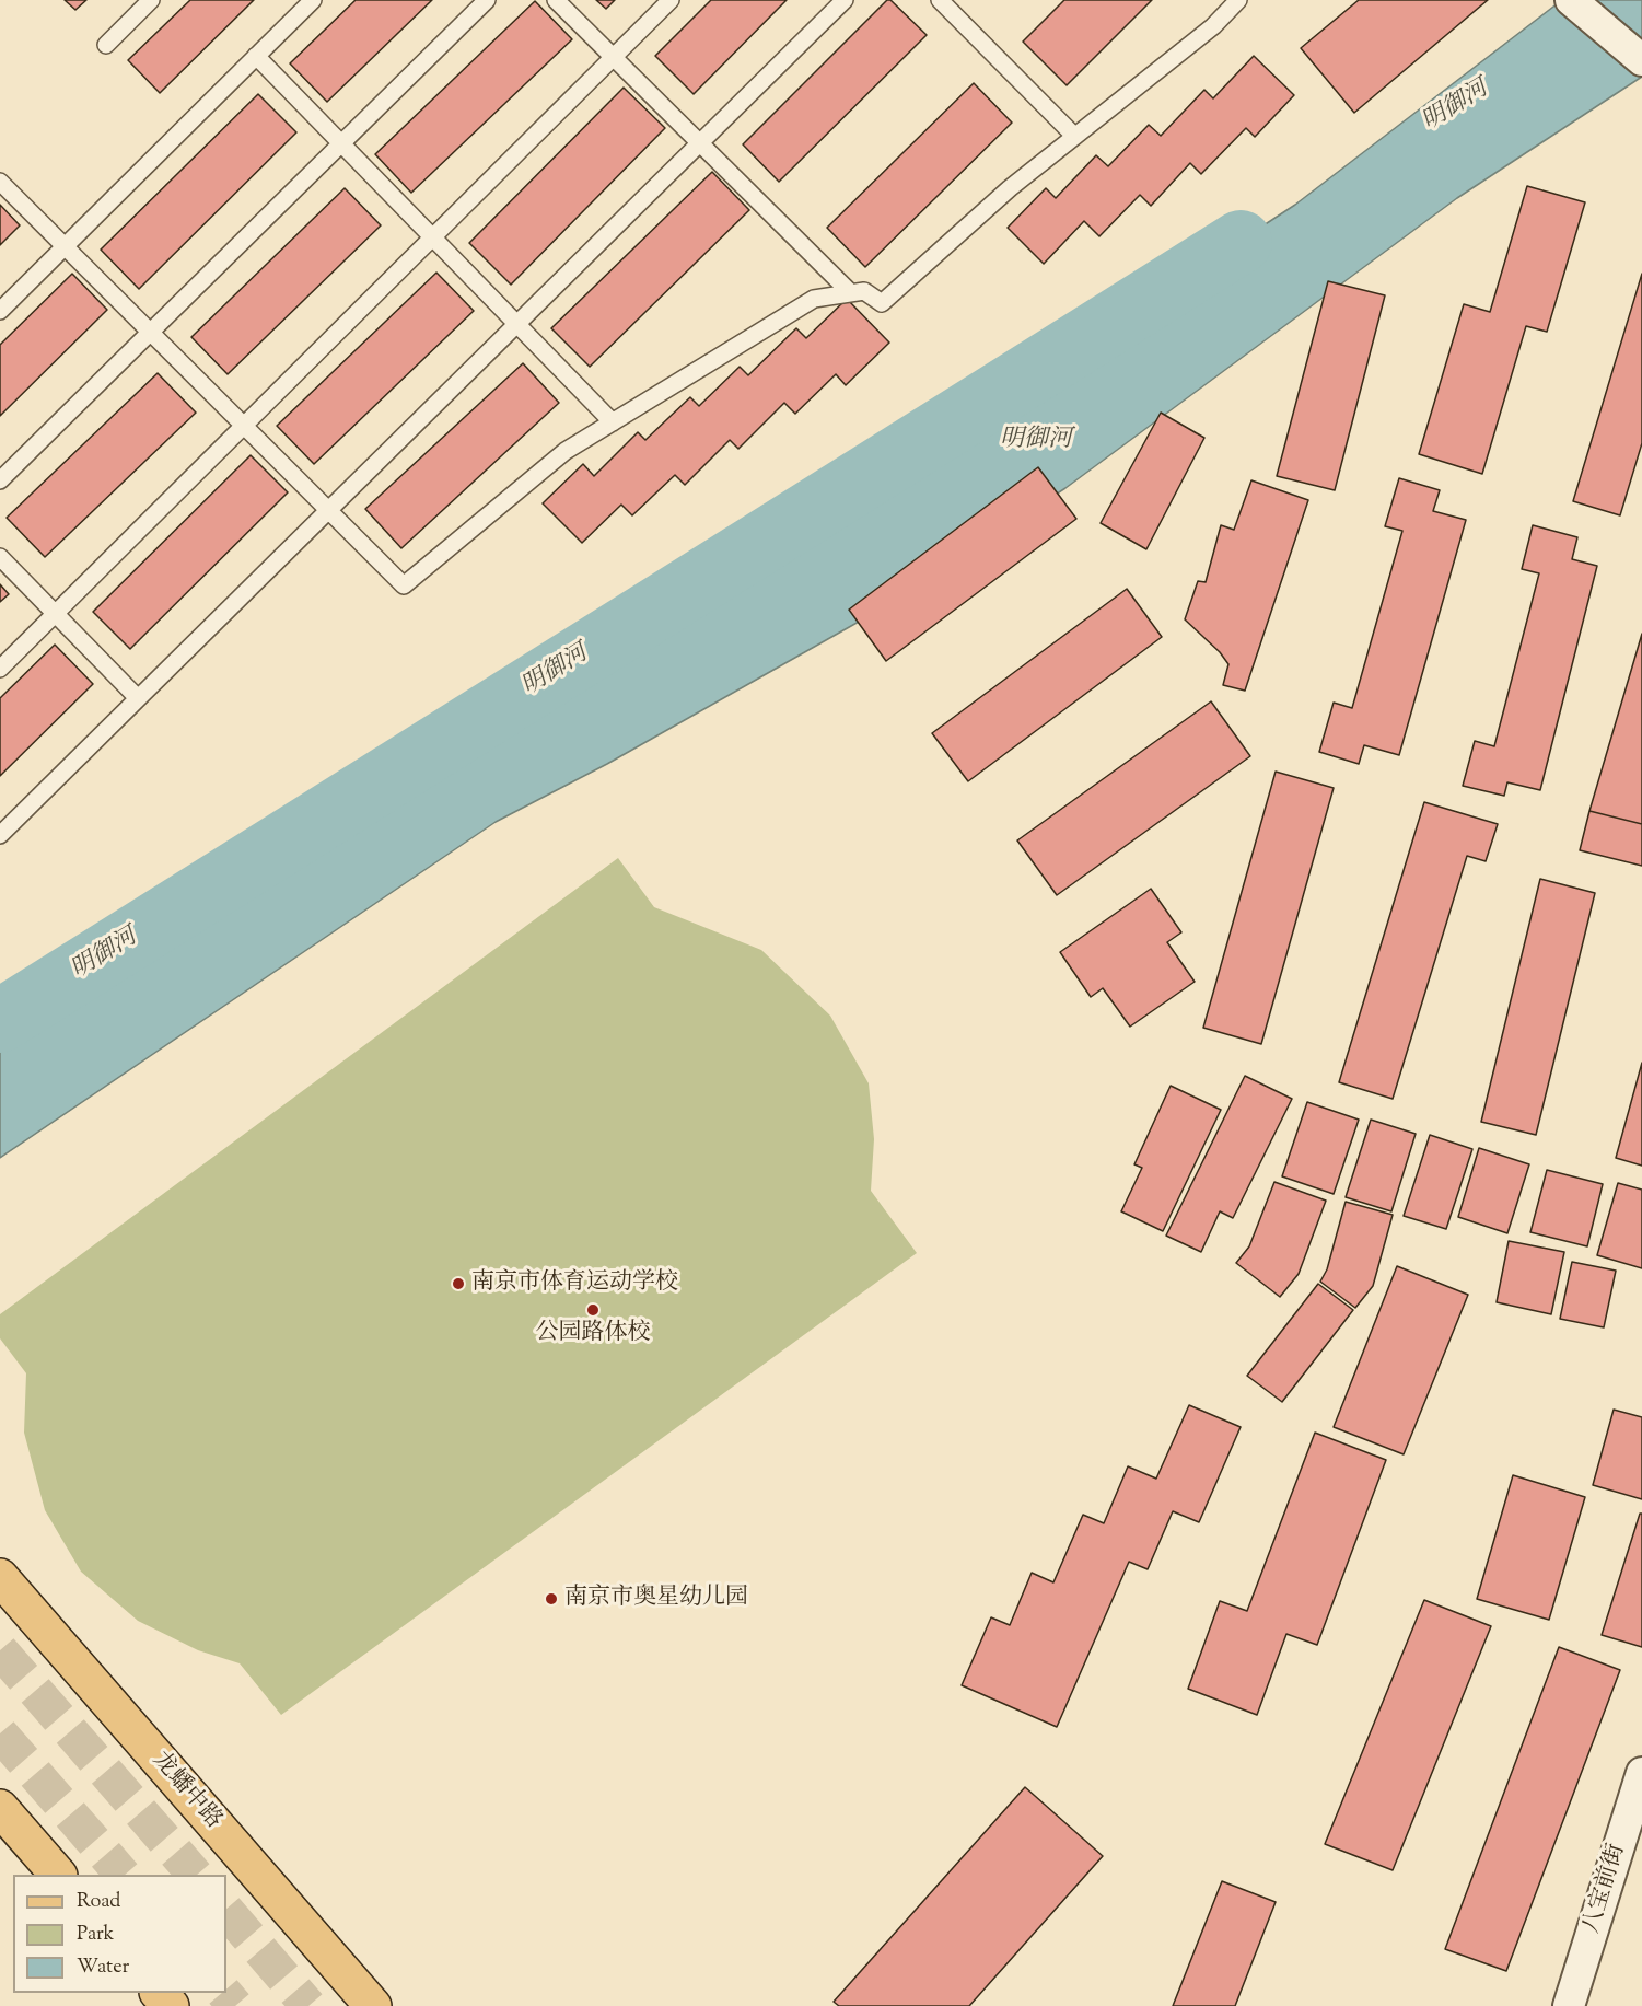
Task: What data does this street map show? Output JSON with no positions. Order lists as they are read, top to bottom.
{
  "streets": {
    "main road": ["龙蟠中路"],
    "street": ["八宝前街"]
  },
  "water": ["明御河"],
  "places": ["南京市体育运动学校", "公园路体校", "南京市奥星幼儿园"],
  "legend": ["Road", "Park", "Water"]
}
